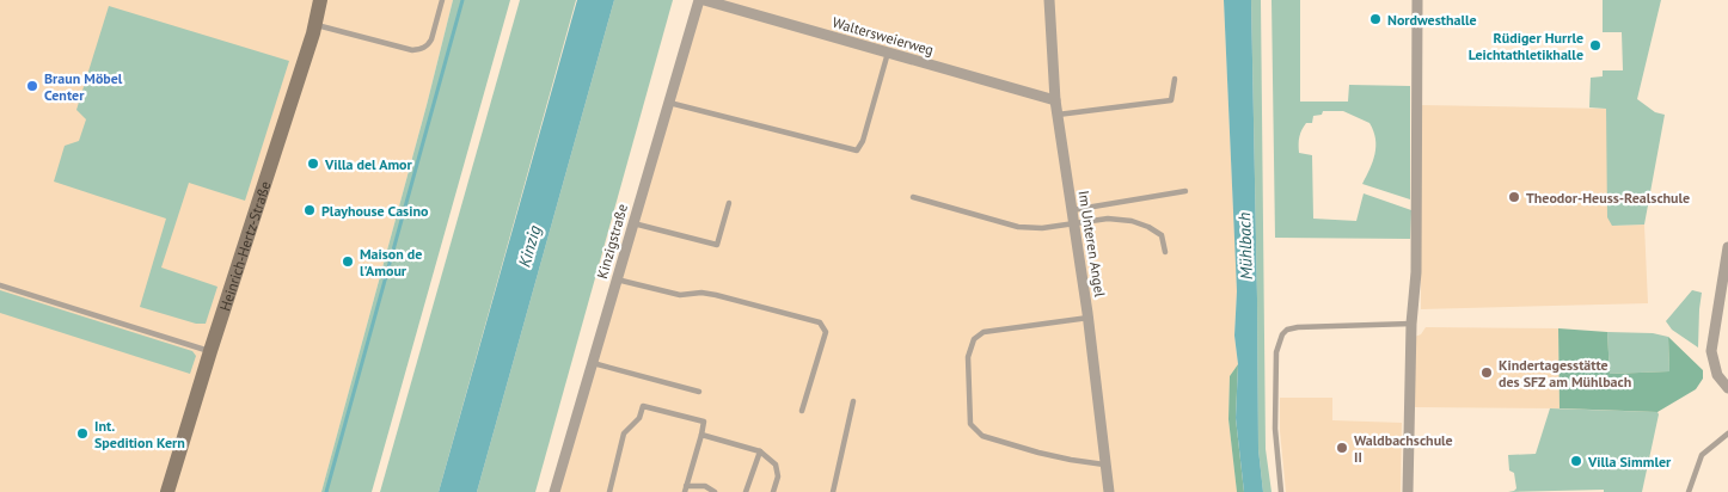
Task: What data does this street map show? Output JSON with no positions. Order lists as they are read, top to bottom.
{
  "streets": {
    "street": [
      "Waltersweierweg",
      "Kinzigstraße",
      "Im Unteren Angel",
      "Heinrich-Hertz-Straße"
    ]
  },
  "crossings": [
    ["Waltersweierweg", "Kinzigstraße"],
    ["Waltersweierweg", "Im Unteren Angel"]
  ],
  "water": ["Kinzig", "Mühlbach"],
  "places": [
    "Nordwesthalle",
    "Rüdiger Hurrle Leichtathletikhalle",
    "Braun Möbel Center",
    "Villa del Amor",
    "Theodor-Heuss-Realschule",
    "Playhouse Casino",
    "Maison de l'Amour",
    "Kindertagesstätte des SFZ am Mühlbach",
    "Int. Spedition Kern",
    "Waldbachschule II",
    "Villa Simmler"
  ]
}
